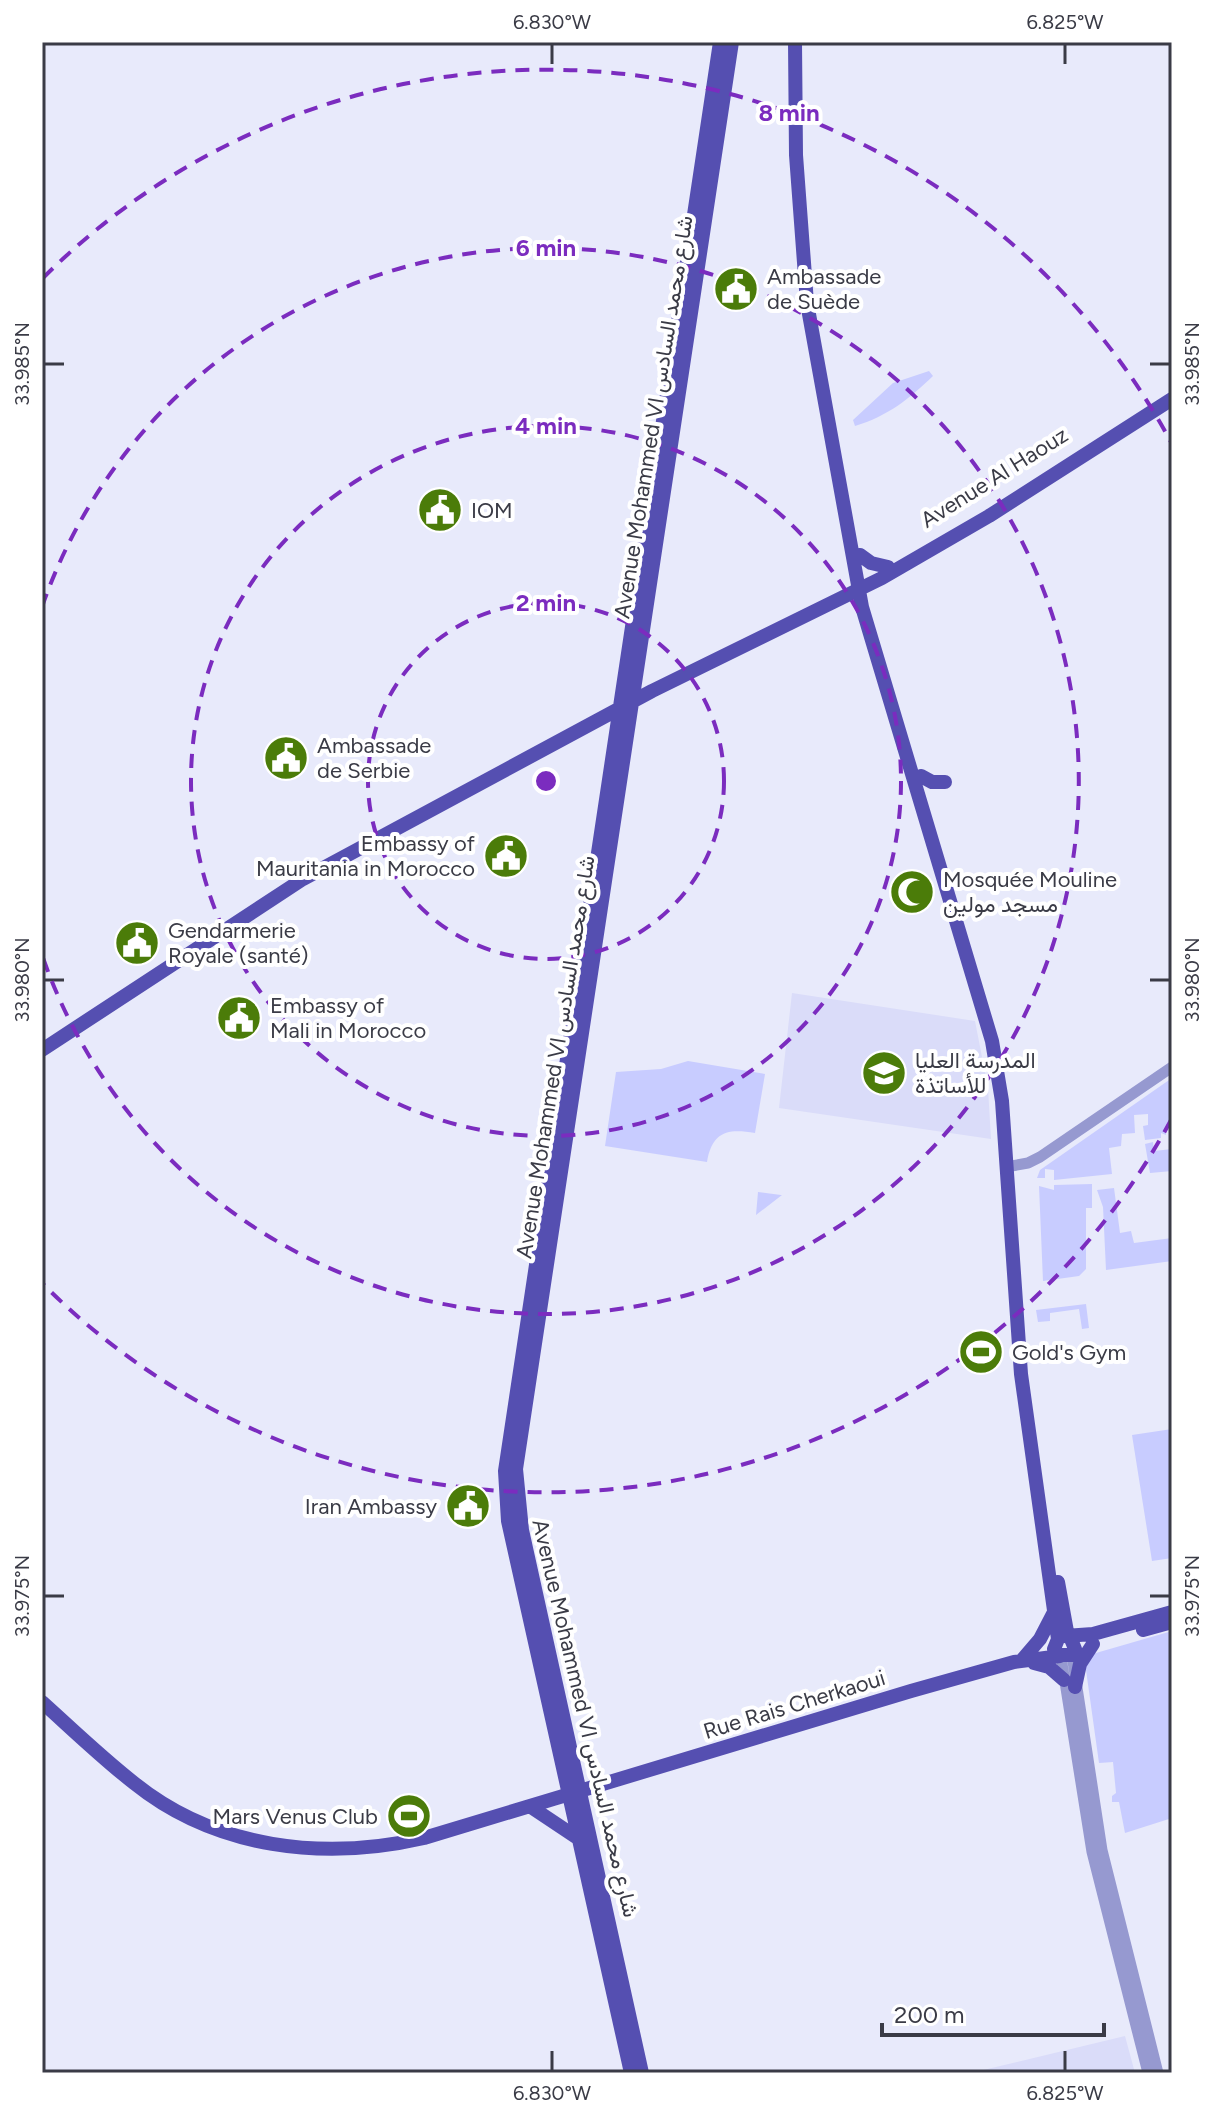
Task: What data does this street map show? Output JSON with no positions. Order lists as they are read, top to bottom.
{
  "streets": {
    "main road": ["Avenue Mohammed VI شارع محمد السادس", "Avenue Al Haouz", "Rue Rais Cherkaoui"]
  },
  "crossings": [
    ["Avenue Mohammed VI شارع محمد السادس", "Avenue Al Haouz"],
    ["Avenue Mohammed VI شارع محمد السادس", "Rue Rais Cherkaoui"]
  ],
  "places": {
    "public building": [
      "Ambassade de Suède",
      "IOM",
      "Ambassade de Serbie",
      "Embassy of Mauritania in Morocco",
      "Gendarmerie Royale (santé)",
      "Embassy of Mali in Morocco",
      "Iran Ambassy"
    ],
    "mosque": ["Mosquée Mouline مسجد مولين"],
    "school or university": ["المدرسة العليا للأساتذة"],
    "sports": ["Gold's Gym", "Mars Venus Club"]
  },
  "scale_bar": "200 m",
  "coordinates": [
    "6.830°W",
    "6.825°W",
    "33.985°N",
    "33.980°N",
    "33.975°N"
  ],
  "rings": [
    "8 min",
    "6 min",
    "4 min",
    "2 min"
  ]
}
